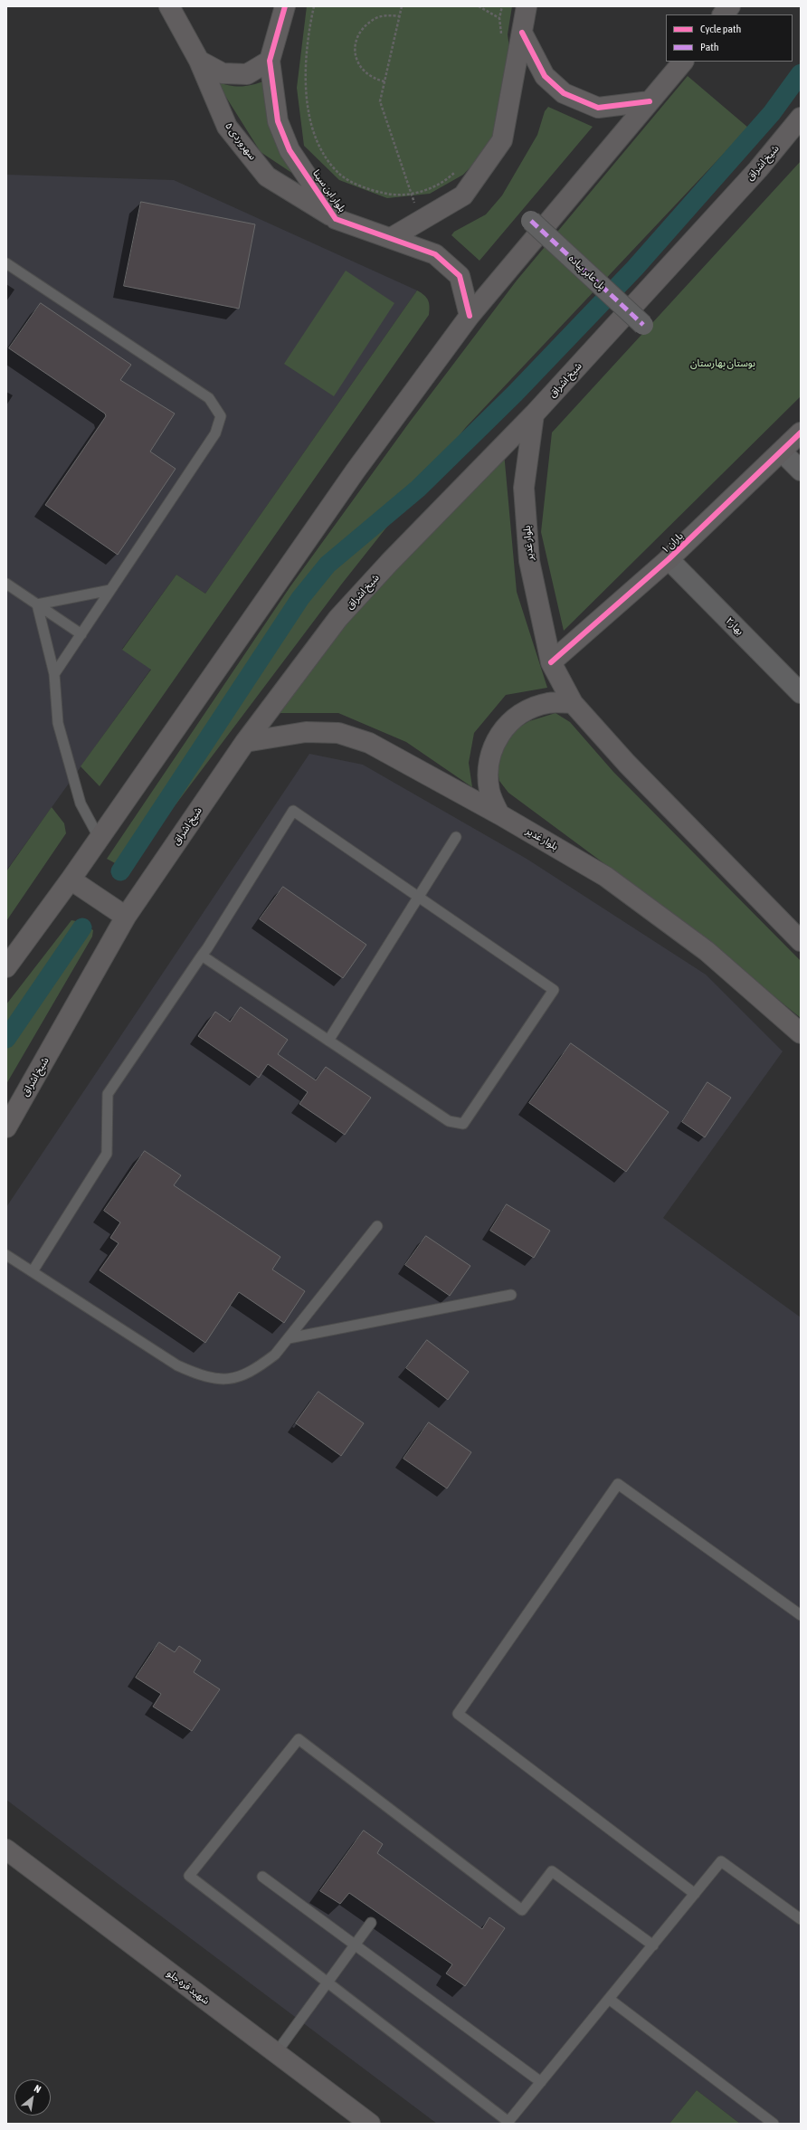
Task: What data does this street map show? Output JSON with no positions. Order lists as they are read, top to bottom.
{
  "streets": {
    "main road": [
      "سهروردی ۵",
      "شیخ اشراق",
      "بلوار ابن سینا",
      "بلوار غدیر",
      "باران ۱",
      "شهید قره جلو"
    ],
    "street": ["پل عابر پیاده", "بهار۲"]
  },
  "crossings": [
    ["سهروردی ۵", "بلوار ابن سینا"],
    ["شیخ اشراق", "بلوار غدیر"],
    ["بلوار غدیر", "باران ۱"],
    ["باران ۱", "بهار۲"]
  ],
  "parks": ["بوستان بهارستان"],
  "legend": ["Cycle path", "Path"],
  "north": "top right"
}
